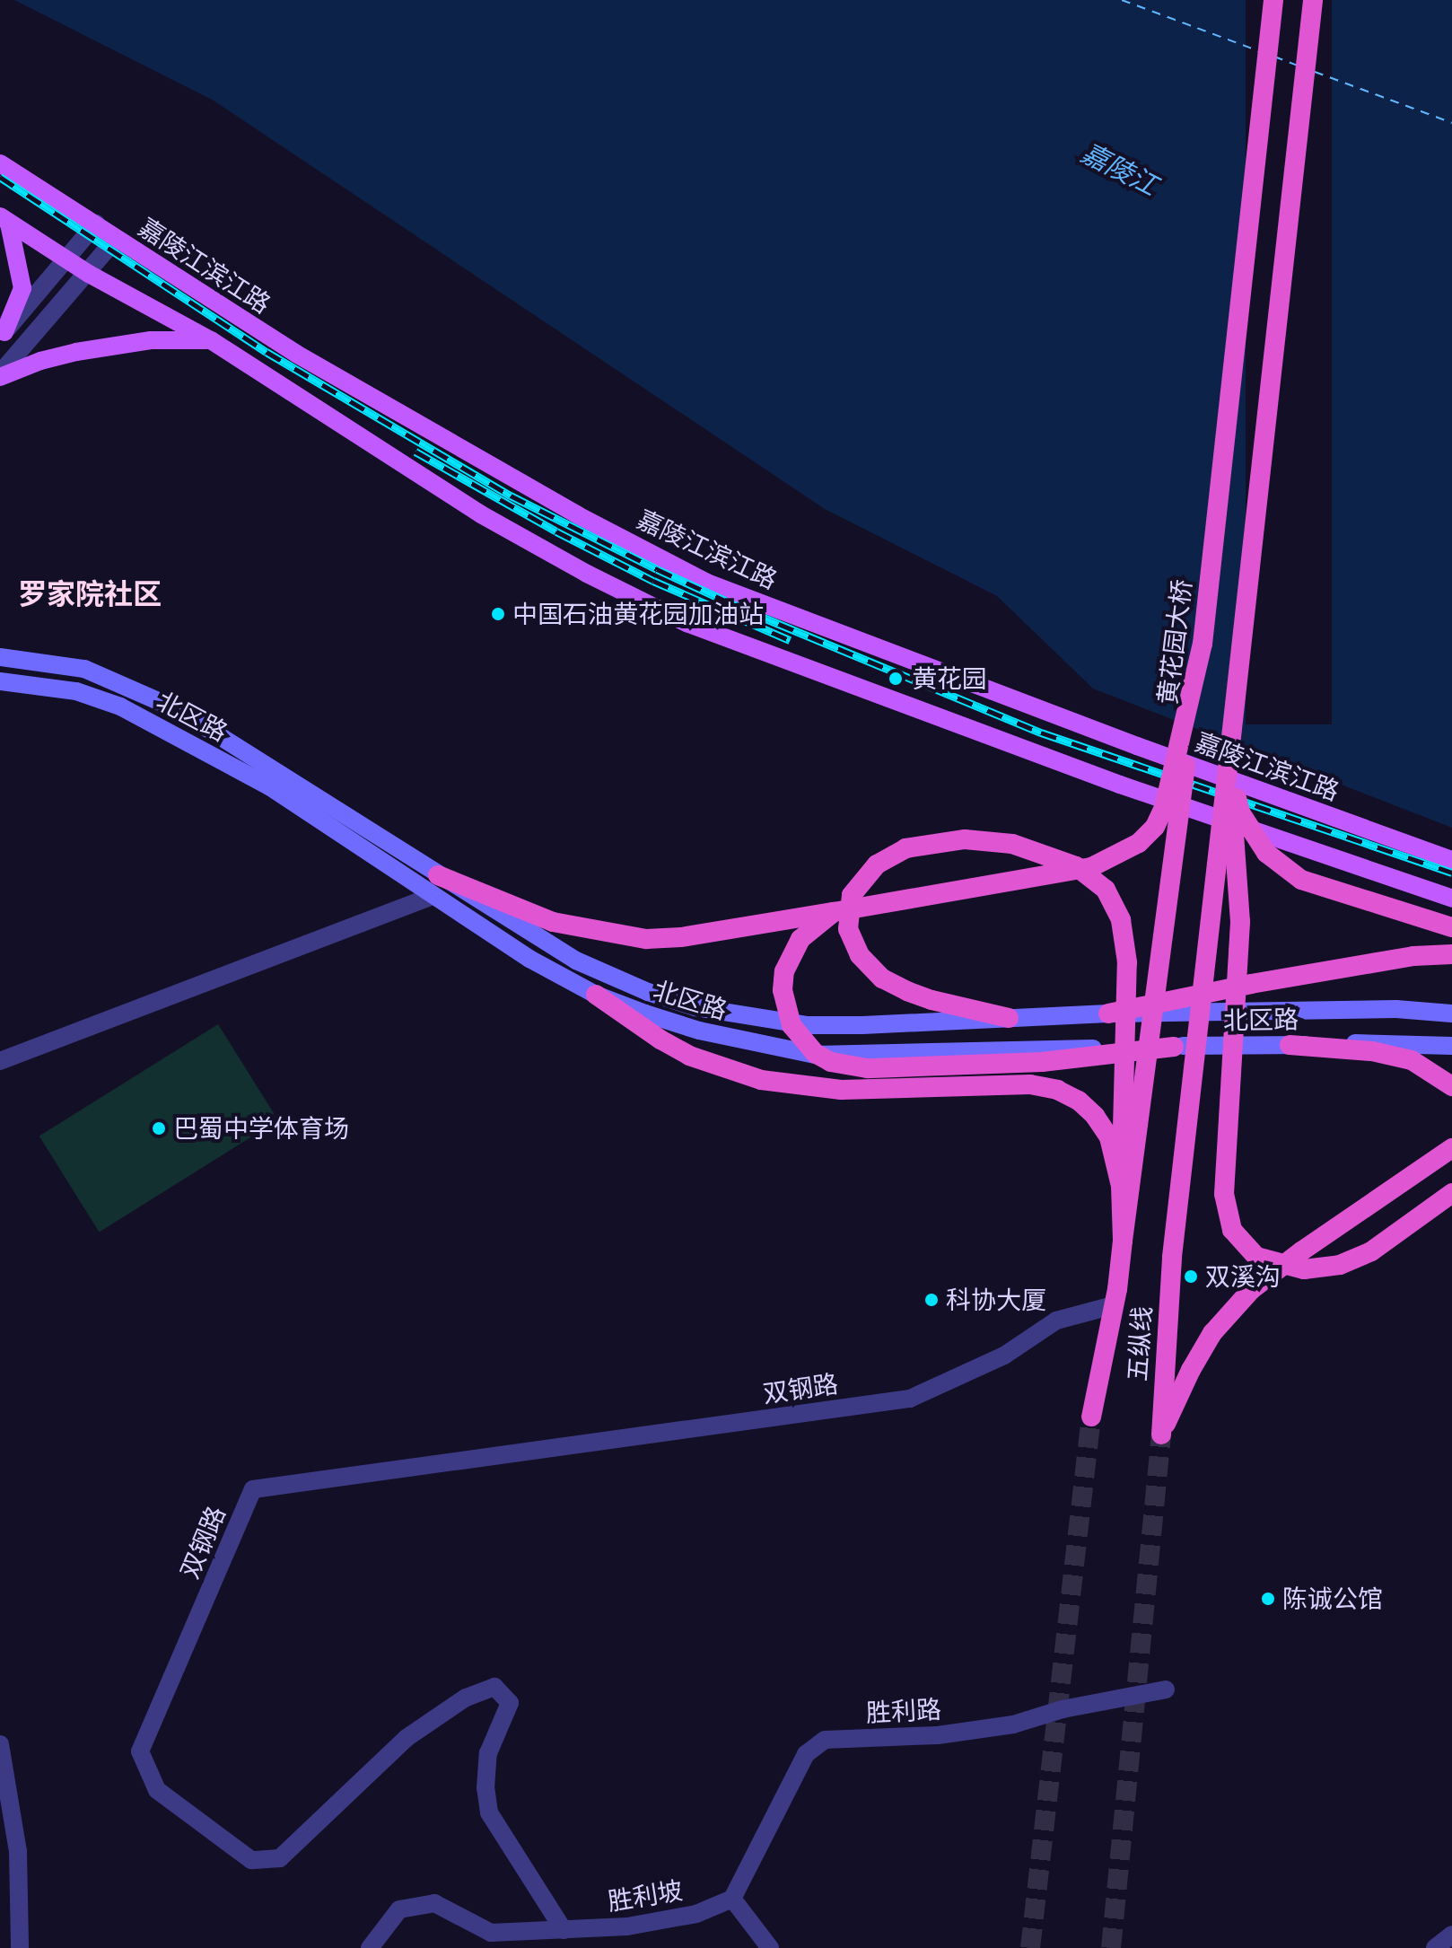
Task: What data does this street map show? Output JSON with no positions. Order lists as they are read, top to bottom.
{
  "streets": {
    "highway": ["黄花园大桥", "五纵线"],
    "main road": ["嘉陵江滨江路", "北区路"],
    "street": ["双钢路", "胜利路", "胜利坡"]
  },
  "crossings": [
    ["黄花园大桥", "五纵线"],
    ["黄花园大桥", "双钢路"],
    ["五纵线", "双钢路"],
    ["双钢路", "胜利坡"],
    ["胜利路", "胜利坡"]
  ],
  "districts": ["罗家院社区"],
  "water": ["嘉陵江"],
  "places": [
    "中国石油黄花园加油站",
    "黄花园",
    "巴蜀中学体育场",
    "双溪沟",
    "科协大厦",
    "陈诚公馆"
  ]
}
